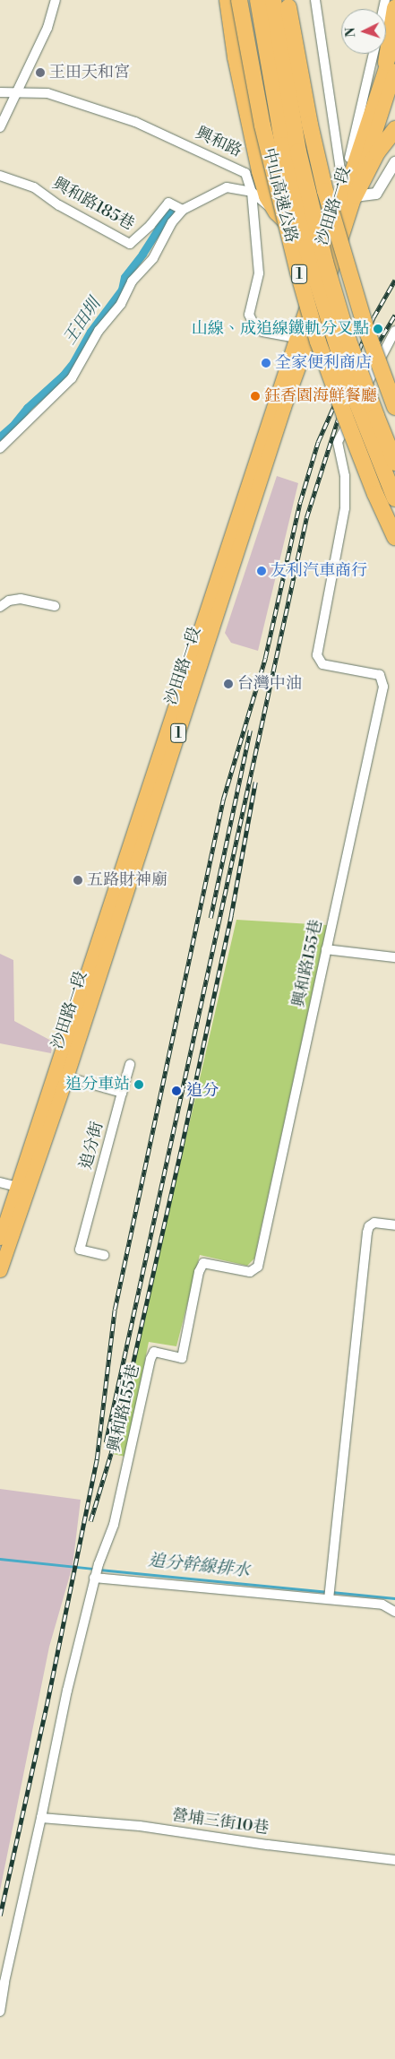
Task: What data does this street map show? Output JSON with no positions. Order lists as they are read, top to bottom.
{
  "streets": {
    "highway": ["中山高速公路", "1"],
    "main road": ["沙田路一段"],
    "street": [
      "興和路",
      "興和路185巷",
      "興和路155巷",
      "追分街",
      "營埔三街10巷"
    ]
  },
  "crossings": [
    ["興和路", "沙田路一段"]
  ],
  "water": ["王田圳", "追分幹線排水"],
  "places": [
    "王田天和宮",
    "山線、成追線鐵軌分叉點",
    "全家便利商店",
    "鈺香園海鮮餐廳",
    "友利汽車商行",
    "台灣中油",
    "五路財神廟",
    "追分車站",
    "追分"
  ],
  "north": "left"
}
